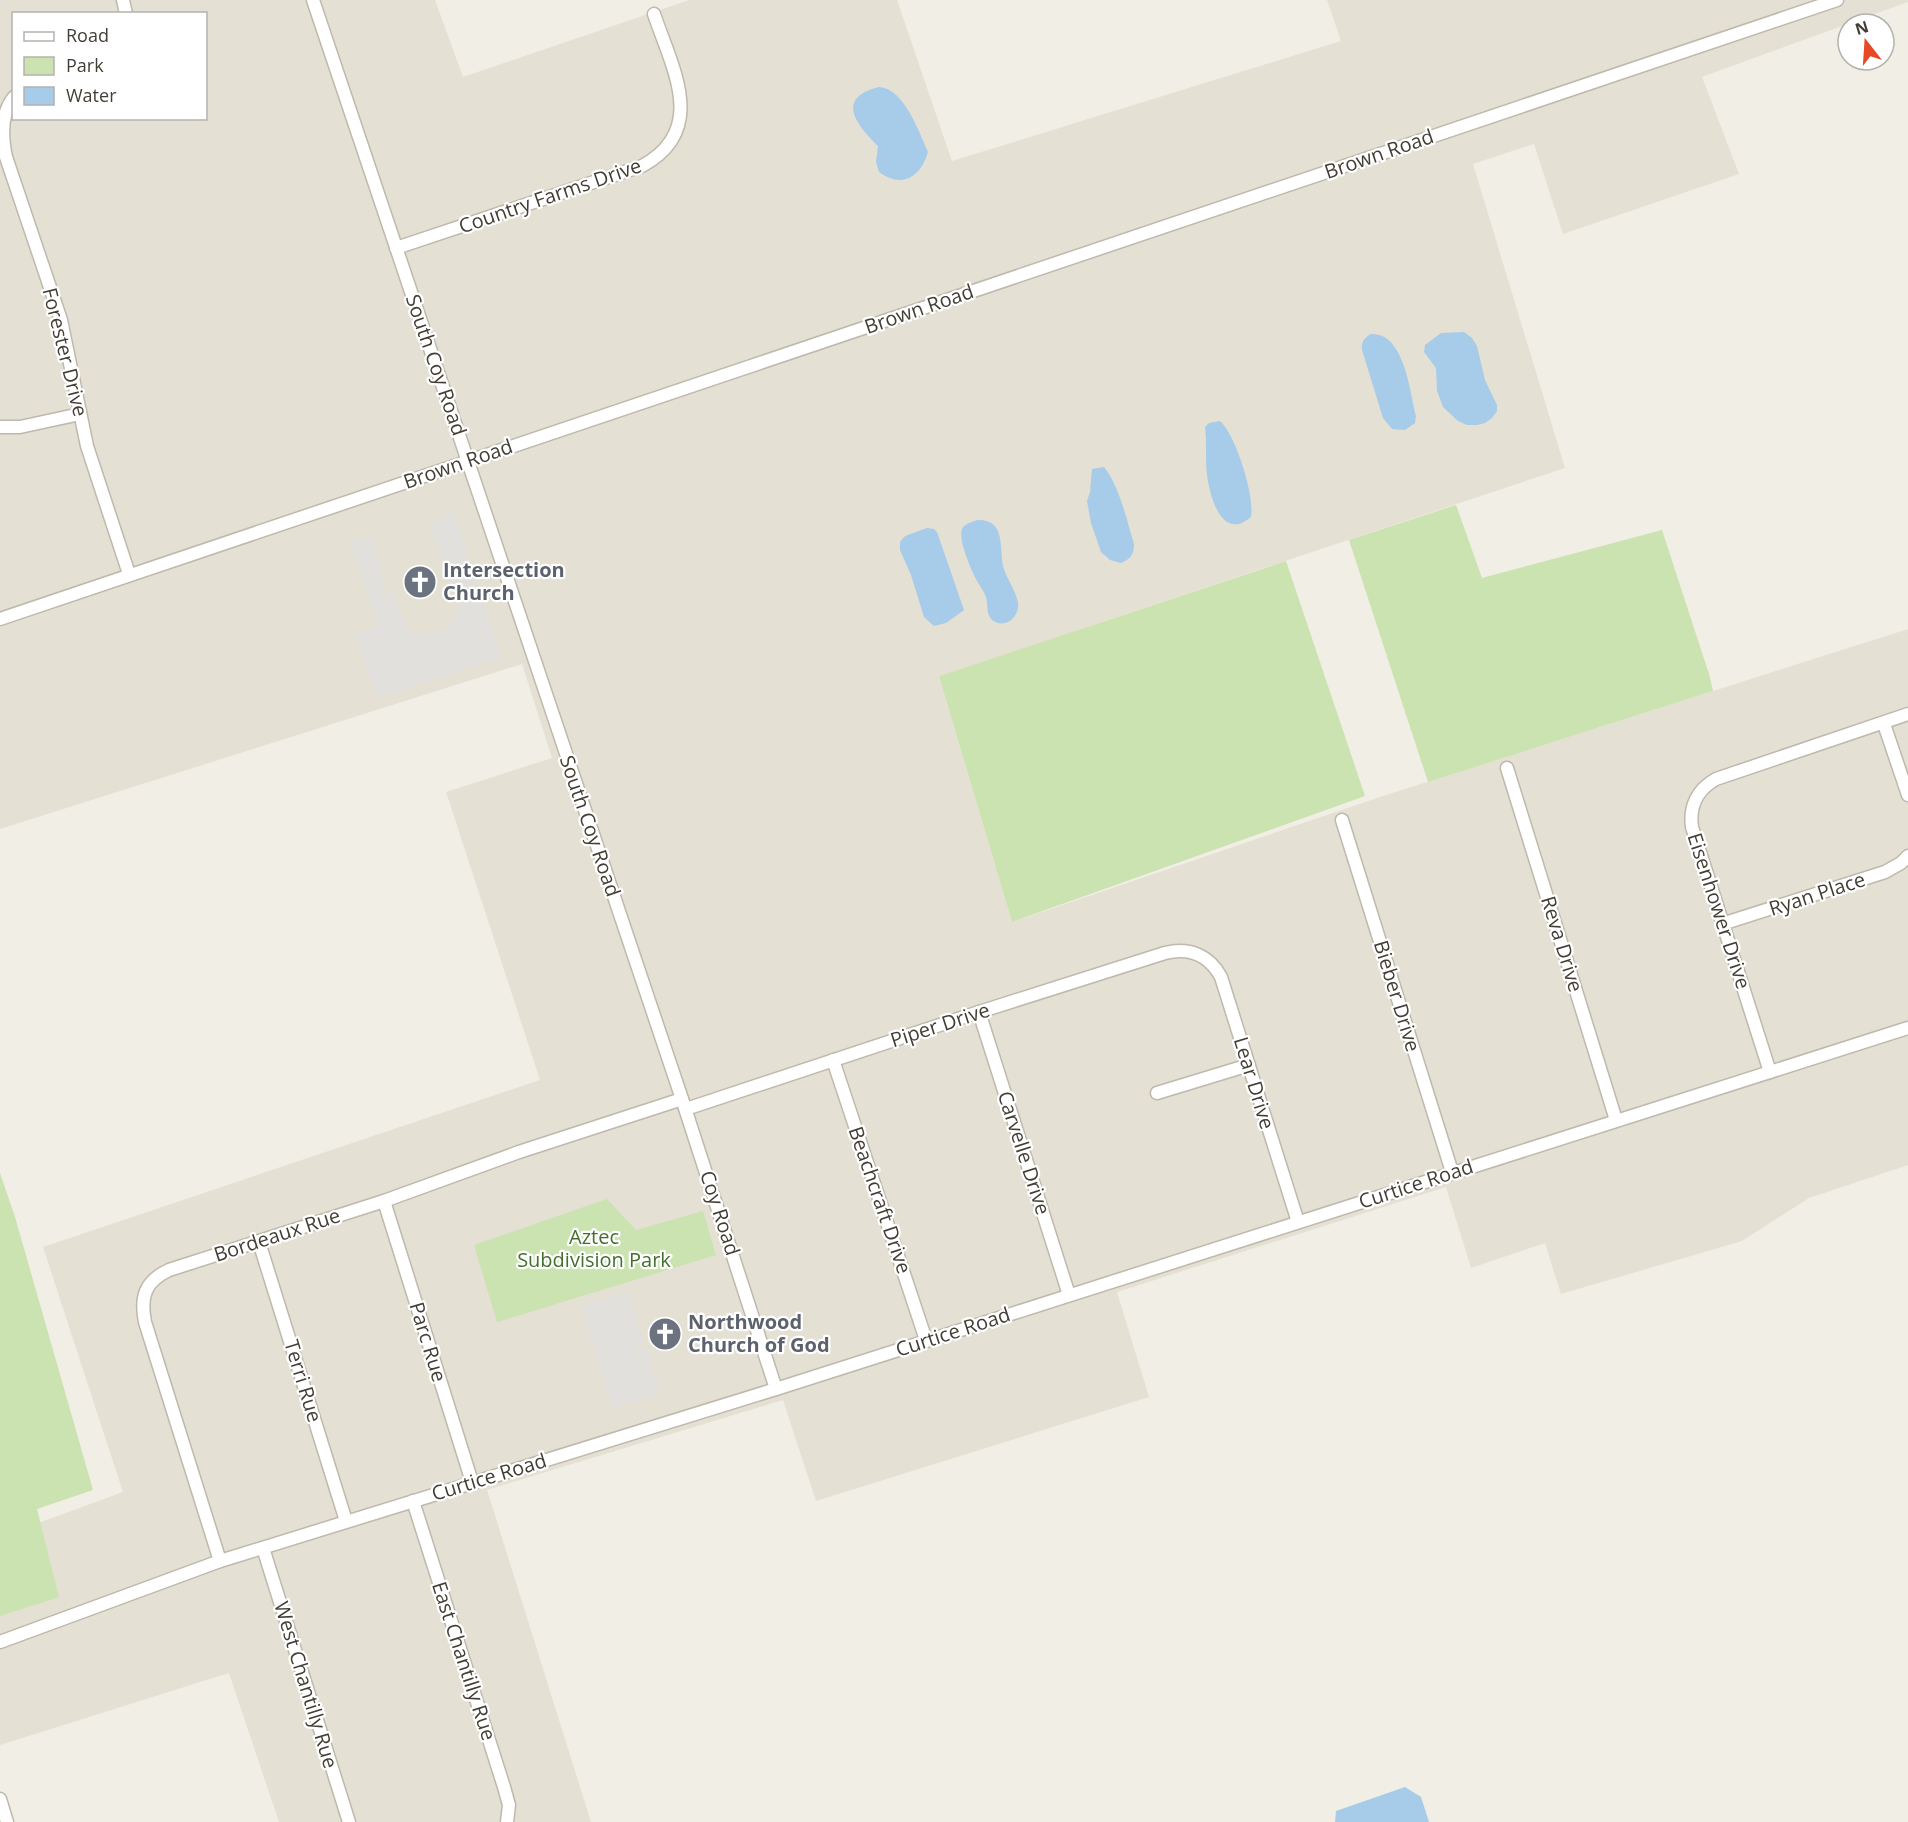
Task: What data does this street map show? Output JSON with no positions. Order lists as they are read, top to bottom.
{
  "streets": {
    "street": [
      "Brown Road",
      "Country Farms Drive",
      "Forester Drive",
      "South Coy Road",
      "Ryan Place",
      "Eisenhower Drive",
      "Reva Drive",
      "Bieber Drive",
      "Piper Drive",
      "Lear Drive",
      "Carvelle Drive",
      "Curtice Road",
      "Beachcraft Drive",
      "Coy Road",
      "Bordeaux Rue",
      "Parc Rue",
      "Terri Rue",
      "East Chantilly Rue",
      "West Chantilly Rue"
    ]
  },
  "crossings": [
    ["Brown Road", "Forester Drive"],
    ["Brown Road", "South Coy Road"],
    ["Country Farms Drive", "South Coy Road"],
    ["South Coy Road", "Coy Road"],
    ["Ryan Place", "Eisenhower Drive"],
    ["Eisenhower Drive", "Curtice Road"],
    ["Reva Drive", "Curtice Road"],
    ["Bieber Drive", "Curtice Road"],
    ["Piper Drive", "Lear Drive"],
    ["Piper Drive", "Carvelle Drive"],
    ["Piper Drive", "Beachcraft Drive"],
    ["Piper Drive", "Coy Road"],
    ["Piper Drive", "Bordeaux Rue"],
    ["Lear Drive", "Curtice Road"],
    ["Carvelle Drive", "Curtice Road"],
    ["Curtice Road", "Beachcraft Drive"],
    ["Curtice Road", "Coy Road"],
    ["Curtice Road", "Bordeaux Rue"],
    ["Curtice Road", "Parc Rue"],
    ["Curtice Road", "Terri Rue"],
    ["Curtice Road", "East Chantilly Rue"],
    ["Curtice Road", "West Chantilly Rue"],
    ["Coy Road", "Bordeaux Rue"],
    ["Bordeaux Rue", "Parc Rue"],
    ["Bordeaux Rue", "Terri Rue"]
  ],
  "parks": ["Aztec Subdivision Park"],
  "places": {
    "church": ["Intersection Church", "Northwood Church of God"]
  },
  "legend": ["Road", "Park", "Water"],
  "north": "top"
}
